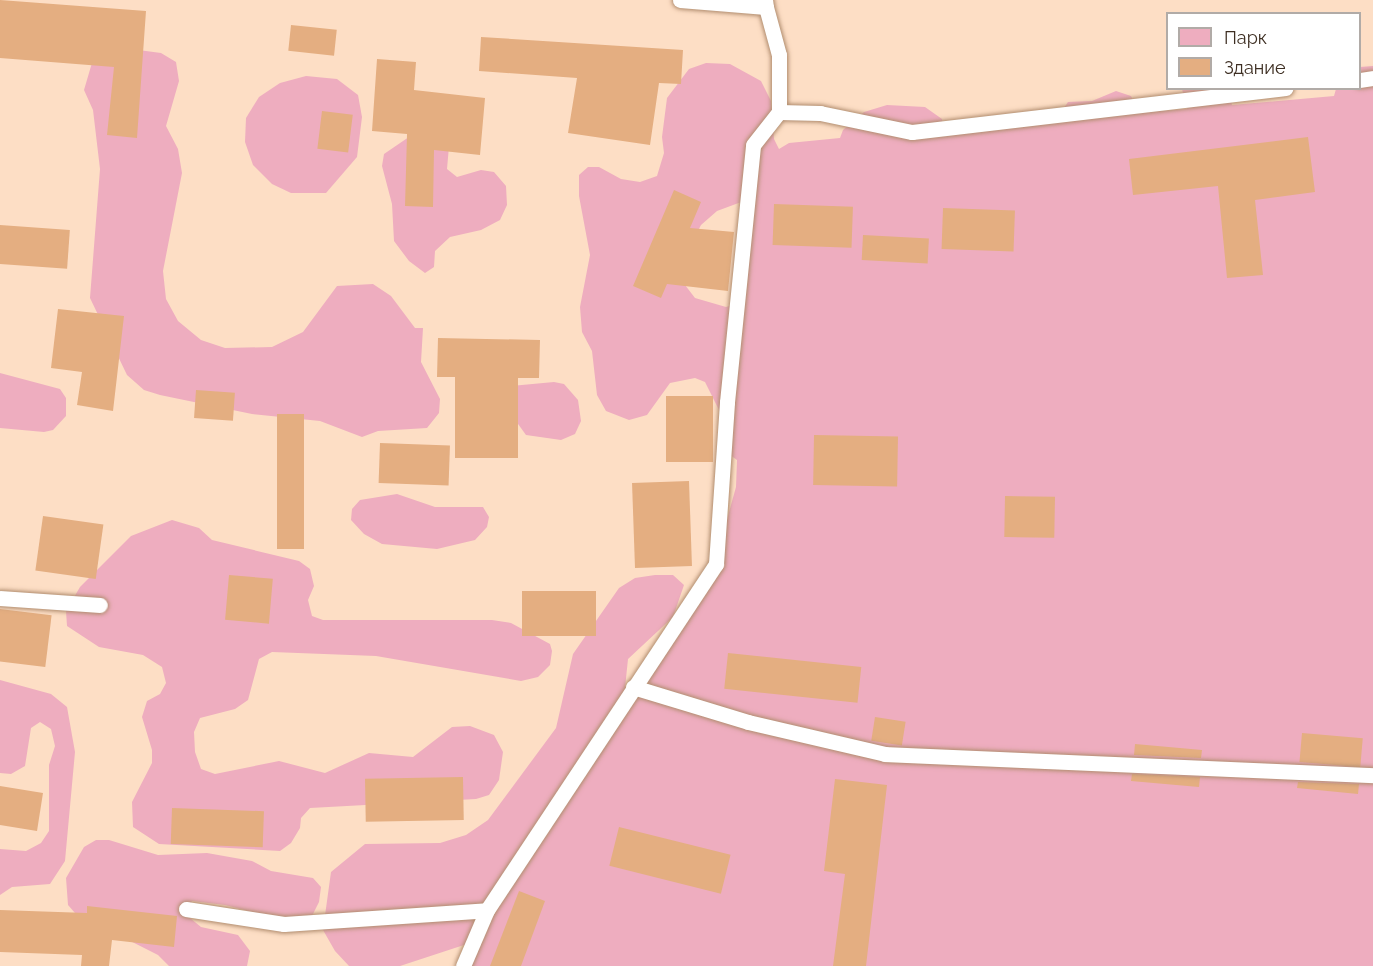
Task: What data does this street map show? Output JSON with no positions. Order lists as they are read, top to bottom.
{
  "legend": ["Парк", "Здание"]
}
